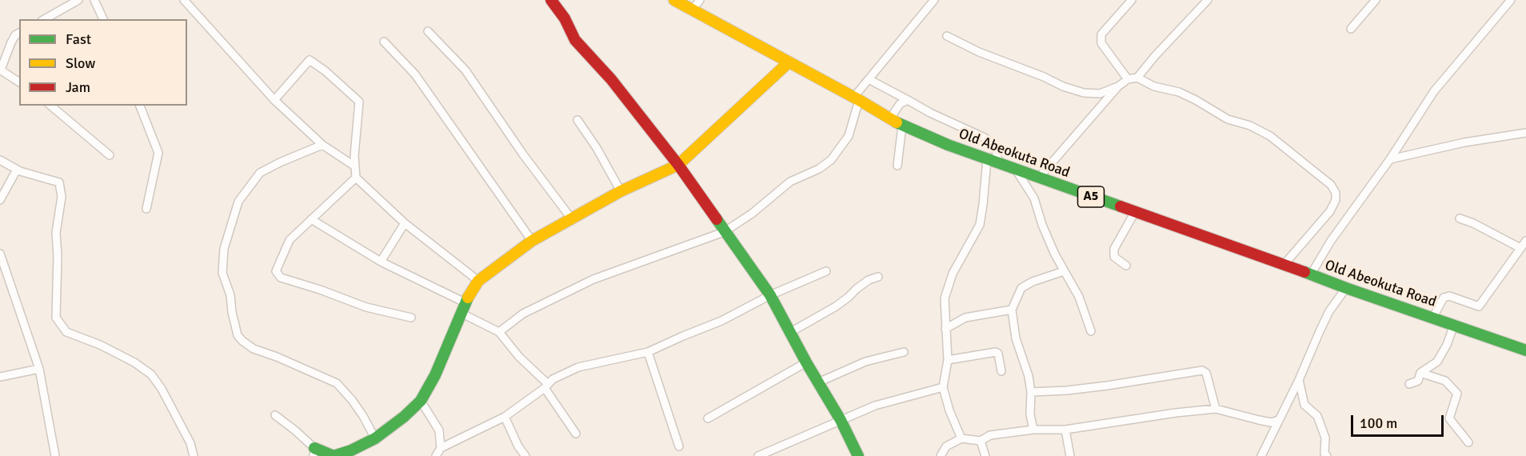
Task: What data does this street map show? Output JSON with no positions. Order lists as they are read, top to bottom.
{
  "streets": {
    "main road": ["Old Abeokuta Road", "A5"]
  },
  "legend": ["Fast", "Slow", "Jam"],
  "scale_bar": "100 m"
}
